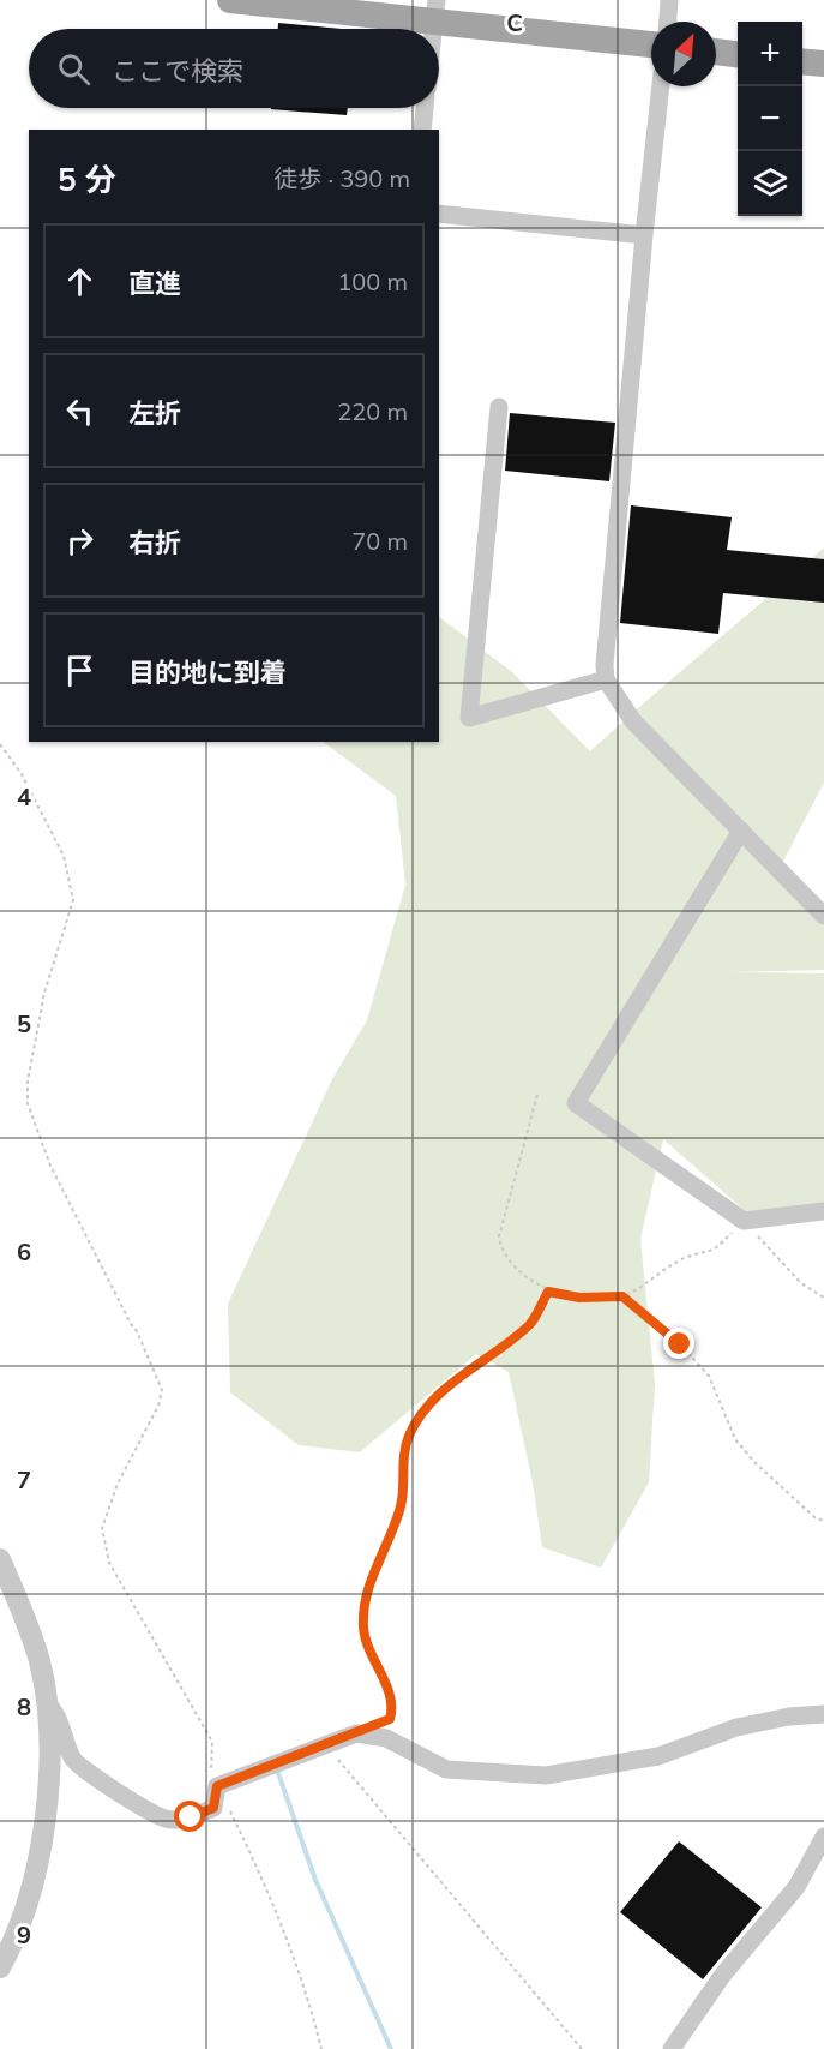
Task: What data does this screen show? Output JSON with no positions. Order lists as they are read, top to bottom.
{
  "north": "top right",
  "page": {
    "map_buttons": ["+", "−"],
    "search": "ここで検索",
    "heading": ["5 分", "徒歩 · 390 m"],
    "list": [
      ["直進", "100 m"],
      ["左折", "220 m"],
      ["右折", "70 m"],
      "目的地に到着"
    ]
  },
  "grid": {
    "columns": ["C"],
    "rows": [
      "4",
      "5",
      "6",
      "7",
      "8",
      "9"
    ]
  }
}
